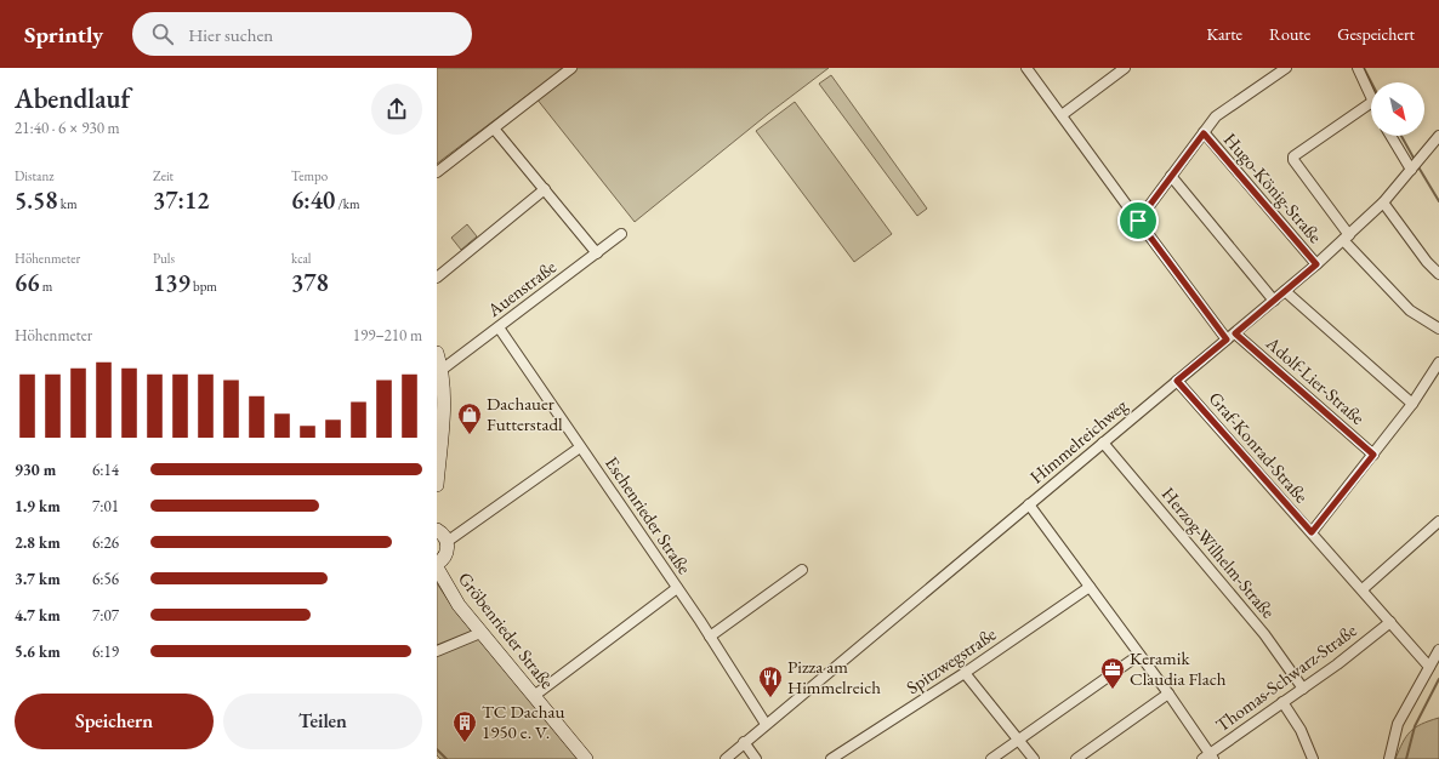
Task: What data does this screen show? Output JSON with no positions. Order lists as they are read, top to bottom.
{
  "streets": {
    "street": [
      "Hugo-König-Straße",
      "Auenstraße",
      "Adolf-Lier-Straße",
      "Himmelreichweg",
      "Graf-Konrad-Straße",
      "Eschenrieder Straße",
      "Herzog-Wilhelm-Straße",
      "Gröbenrieder Straße",
      "Spitzwegstraße",
      "Thomas-Schwarz-Straße"
    ]
  },
  "crossings": [
    ["Hugo-König-Straße", "Himmelreichweg"],
    ["Auenstraße", "Eschenrieder Straße"],
    ["Adolf-Lier-Straße", "Himmelreichweg"],
    ["Himmelreichweg", "Graf-Konrad-Straße"],
    ["Himmelreichweg", "Eschenrieder Straße"],
    ["Himmelreichweg", "Herzog-Wilhelm-Straße"],
    ["Graf-Konrad-Straße", "Thomas-Schwarz-Straße"],
    ["Herzog-Wilhelm-Straße", "Thomas-Schwarz-Straße"]
  ],
  "places": {
    "shop": ["Dachauer Futterstadl"],
    "office": ["Keramik Claudia Flach"],
    "restaurant": ["Pizza am Himmelreich"],
    "building": ["TC Dachau 1950 e. V."]
  },
  "north": "bottom right",
  "page": {
    "header": "Sprintly",
    "search": "Hier suchen",
    "nav": ["Karte", "Route", "Gespeichert"],
    "heading": ["Abendlauf", "21:40 · 6 × 930 m"],
    "stats": [
      ["Distanz", "5.58 km"],
      ["Zeit", "37:12"],
      ["Tempo", "6:40 /km"],
      ["Höhenmeter", "66 m"],
      ["Puls", "139 bpm"],
      ["kcal", "378"]
    ],
    "chart": ["Höhenmeter", "199–210 m"],
    "list": [
      {
        "name": "930 m",
        "note": "6:14"
      },
      {
        "name": "1.9 km",
        "note": "7:01"
      },
      {
        "name": "2.8 km",
        "note": "6:26"
      },
      {
        "name": "3.7 km",
        "note": "6:56"
      },
      {
        "name": "4.7 km",
        "note": "7:07"
      },
      {
        "name": "5.6 km",
        "note": "6:19"
      }
    ],
    "buttons": ["Speichern", "Teilen"]
  }
}
